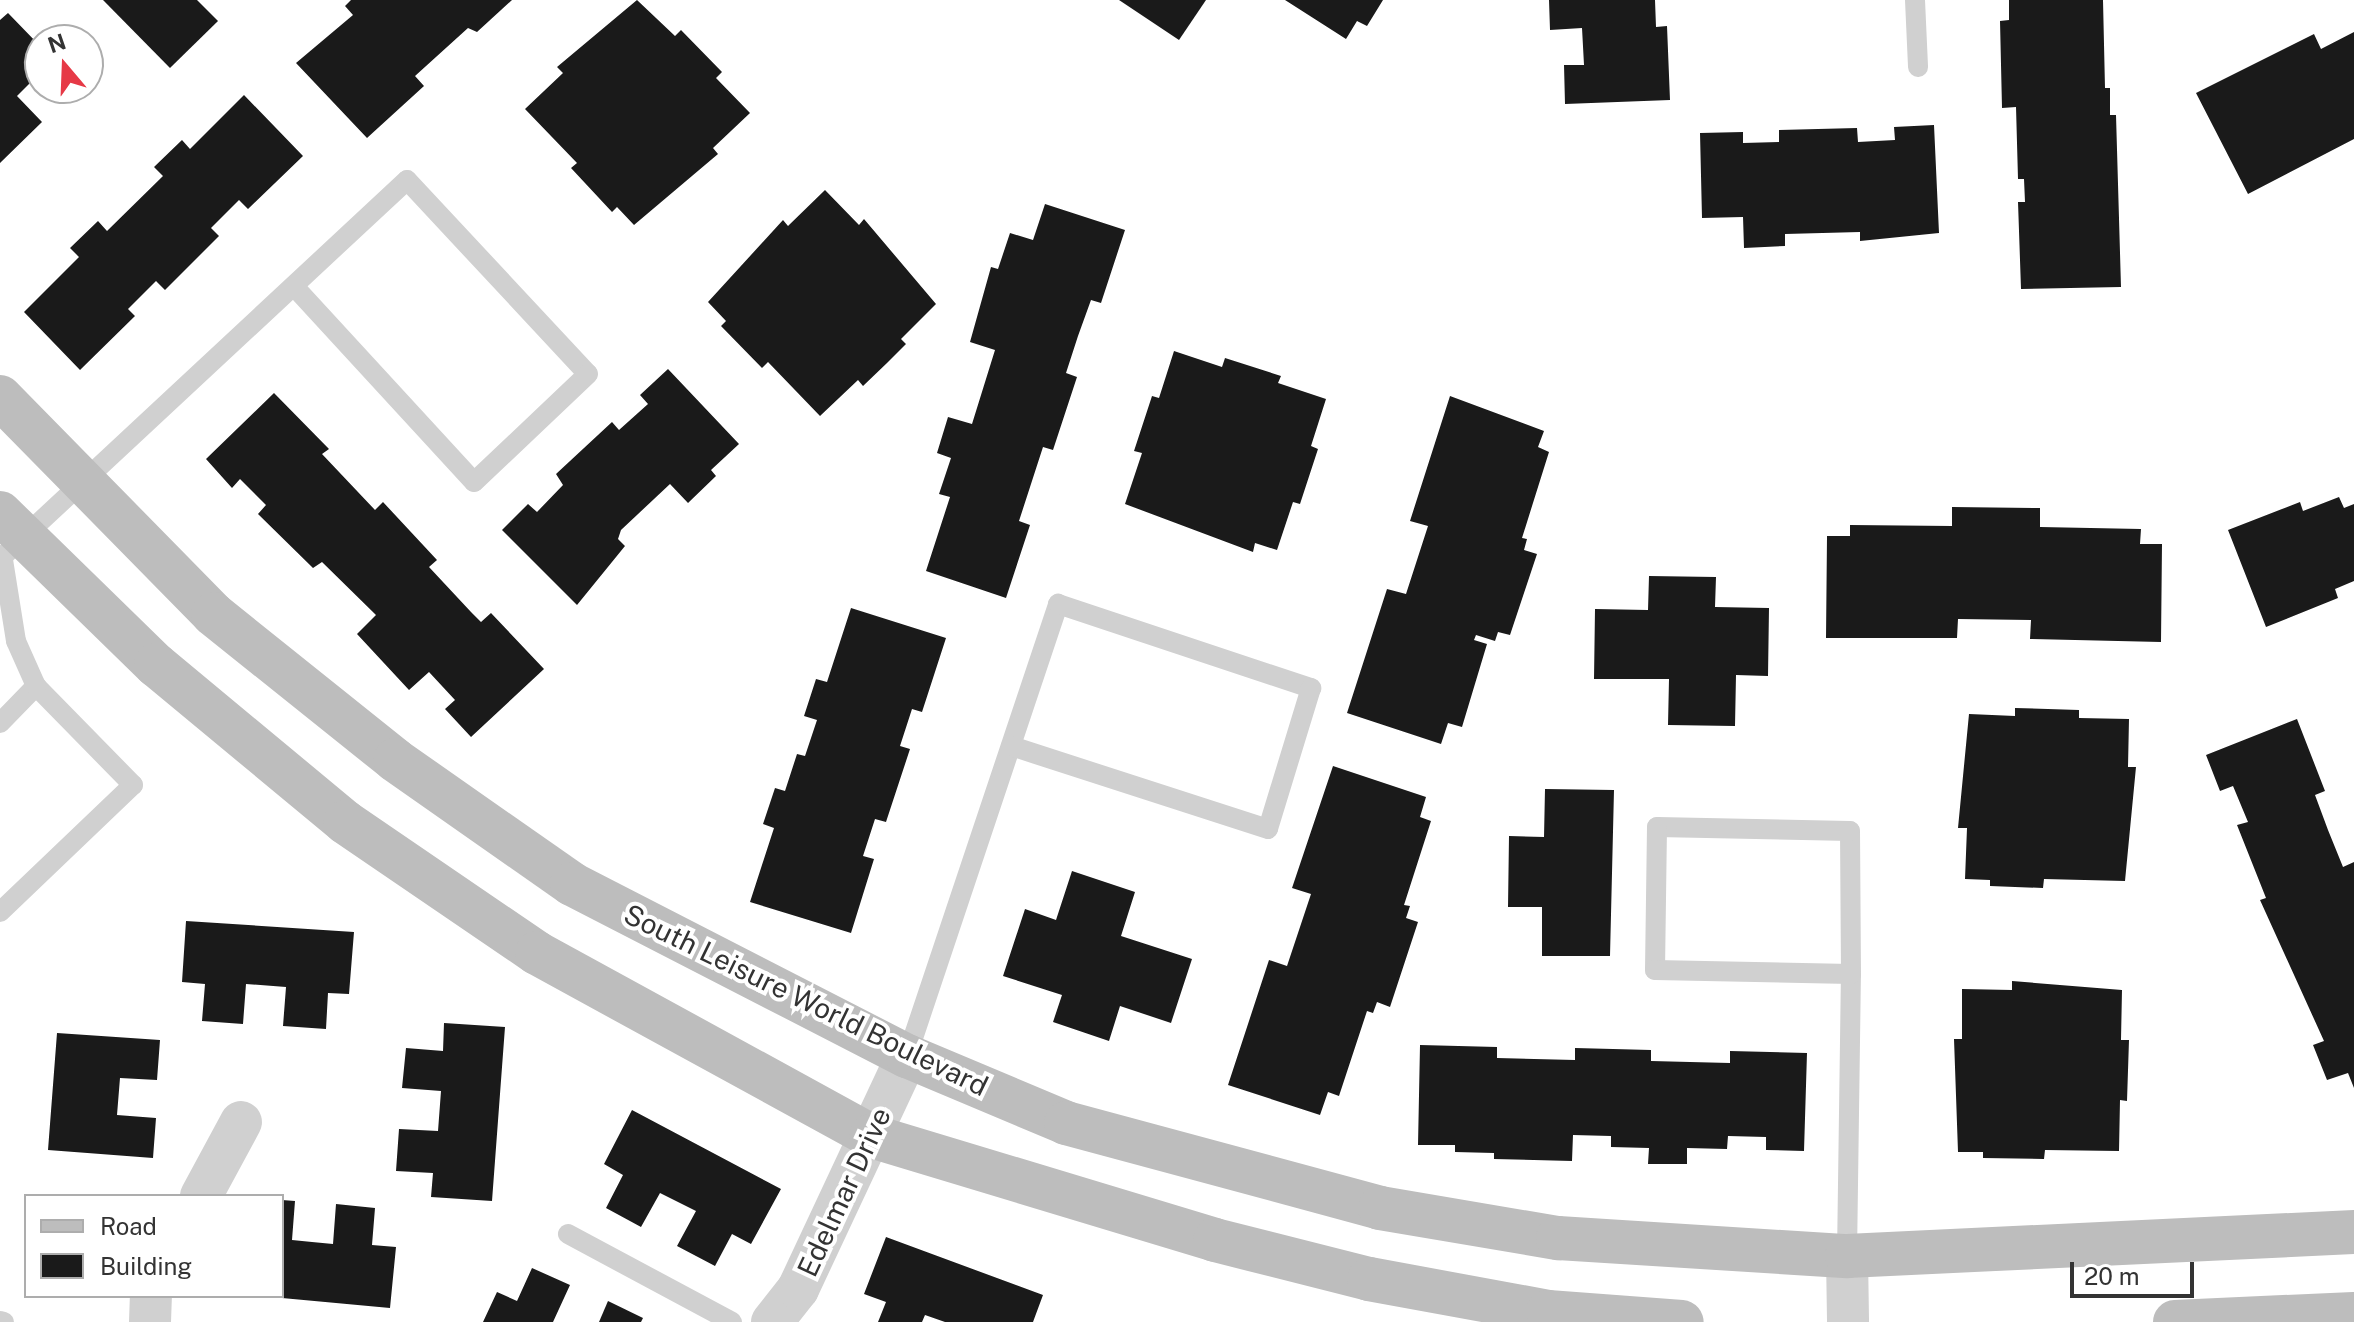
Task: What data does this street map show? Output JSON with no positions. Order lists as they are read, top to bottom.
{
  "streets": {
    "street": ["South Leisure World Boulevard", "Edelmar Drive"]
  },
  "crossings": [
    ["South Leisure World Boulevard", "Edelmar Drive"]
  ],
  "legend": ["Road", "Building"],
  "scale_bar": "20 m",
  "north": "top"
}
